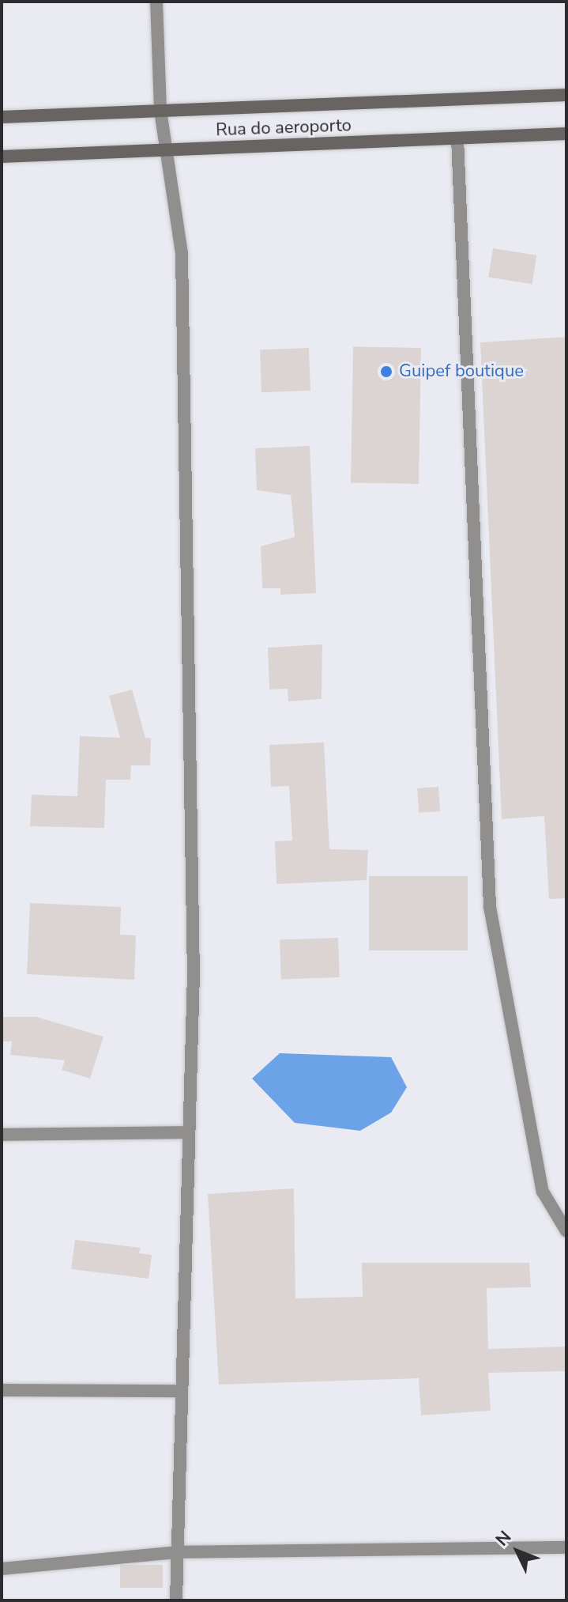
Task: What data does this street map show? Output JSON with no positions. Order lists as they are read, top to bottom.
{
  "streets": {
    "main road": ["Rua do aeroporto"]
  },
  "places": ["Guipef boutique"],
  "north": "top left"
}
